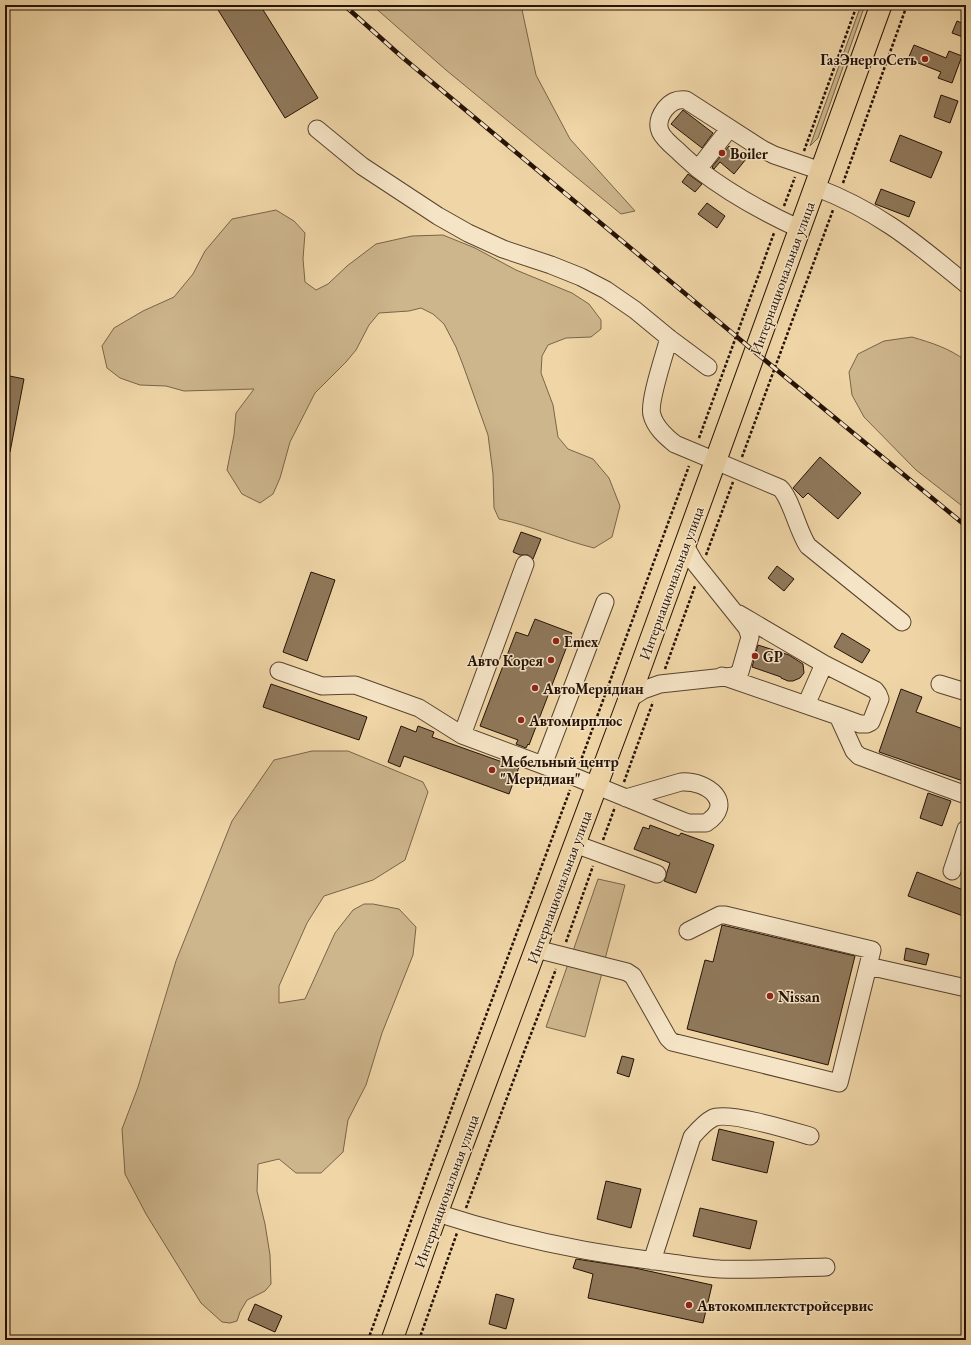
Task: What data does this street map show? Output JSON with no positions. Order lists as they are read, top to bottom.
{
  "streets": {
    "main road": ["Интернациональная улица"]
  },
  "places": [
    "ГазЭнергоСеть",
    "Boiler",
    "Emex",
    "GP",
    "Авто Корея",
    "АвтоМеридиан",
    "Автомирплюс",
    "Мебельный центр \"Меридиан\"",
    "Nissan",
    "Автокомплектстройсервис"
  ]
}
